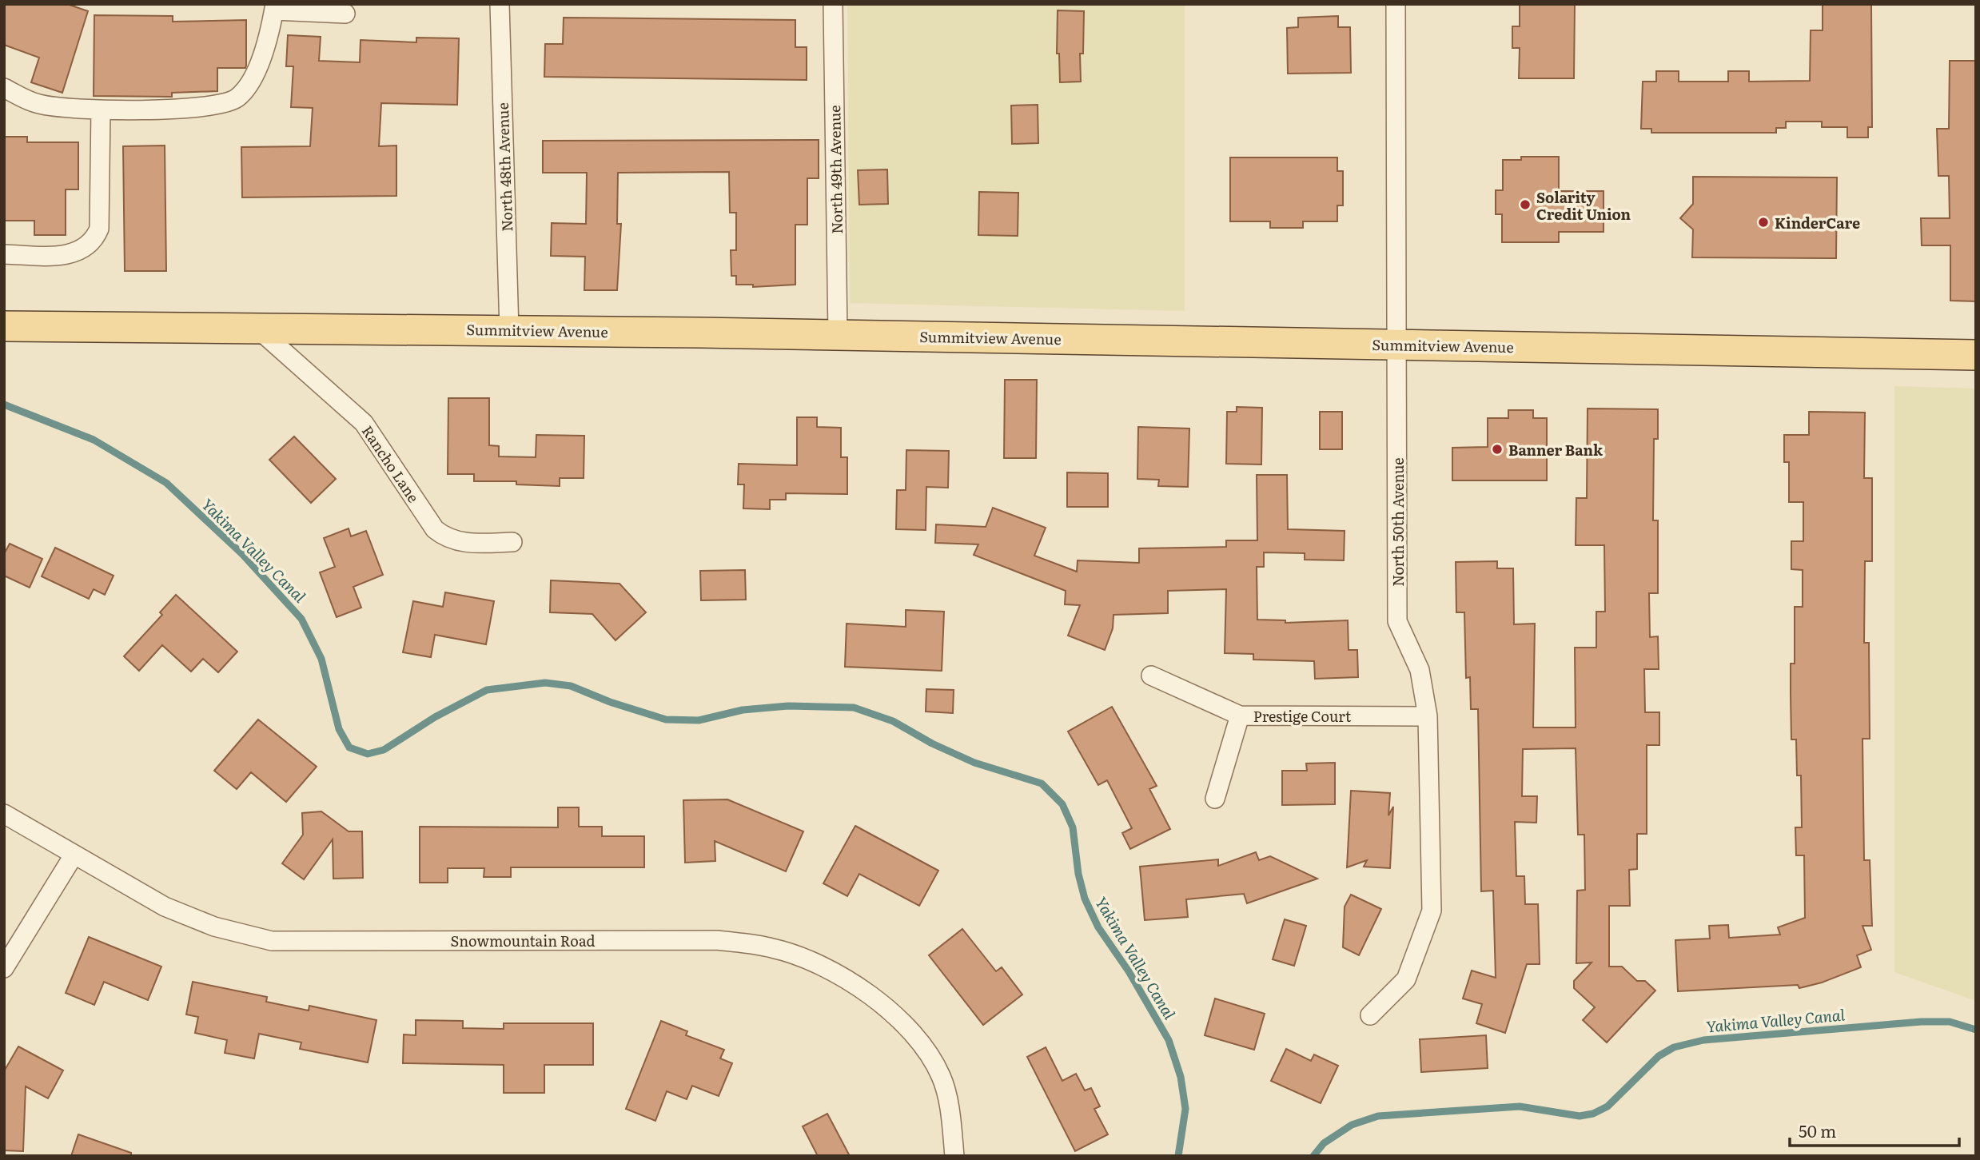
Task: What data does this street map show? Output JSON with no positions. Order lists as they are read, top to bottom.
{
  "streets": {
    "main road": ["Summitview Avenue"],
    "street": [
      "North 48th Avenue",
      "North 49th Avenue",
      "Rancho Lane",
      "North 50th Avenue",
      "Prestige Court",
      "Snowmountain Road"
    ]
  },
  "crossings": [
    ["North 48th Avenue", "Summitview Avenue"],
    ["North 49th Avenue", "Summitview Avenue"],
    ["Summitview Avenue", "Rancho Lane"],
    ["Summitview Avenue", "North 50th Avenue"],
    ["North 50th Avenue", "Prestige Court"]
  ],
  "water": ["Yakima Valley Canal"],
  "places": ["Solarity Credit Union", "KinderCare", "Banner Bank"],
  "scale_bar": "50 m"
}
